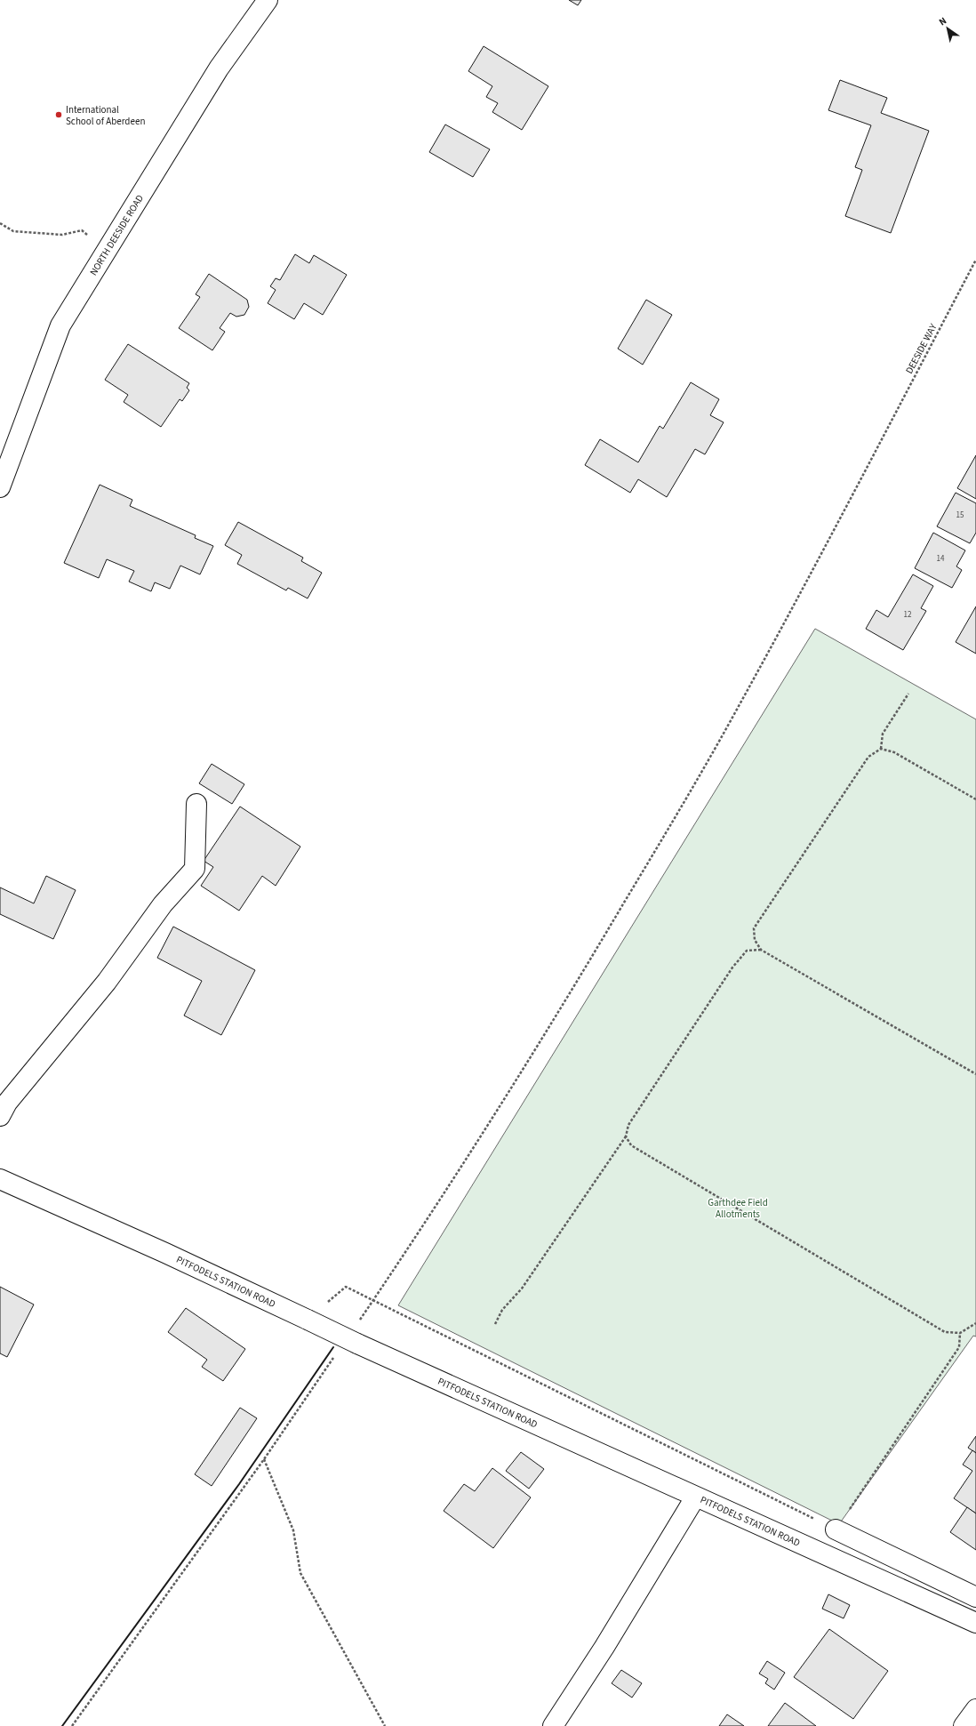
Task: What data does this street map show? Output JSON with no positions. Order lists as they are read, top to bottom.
{
  "streets": {
    "street": ["NORTH DEESIDE ROAD", "PITFODELS STATION ROAD"],
    "path": ["DEESIDE WAY"]
  },
  "parks": ["Garthdee Field Allotments"],
  "places": ["International School of Aberdeen"],
  "house_numbers": ["15", "14", "12"],
  "north": "top left"
}
